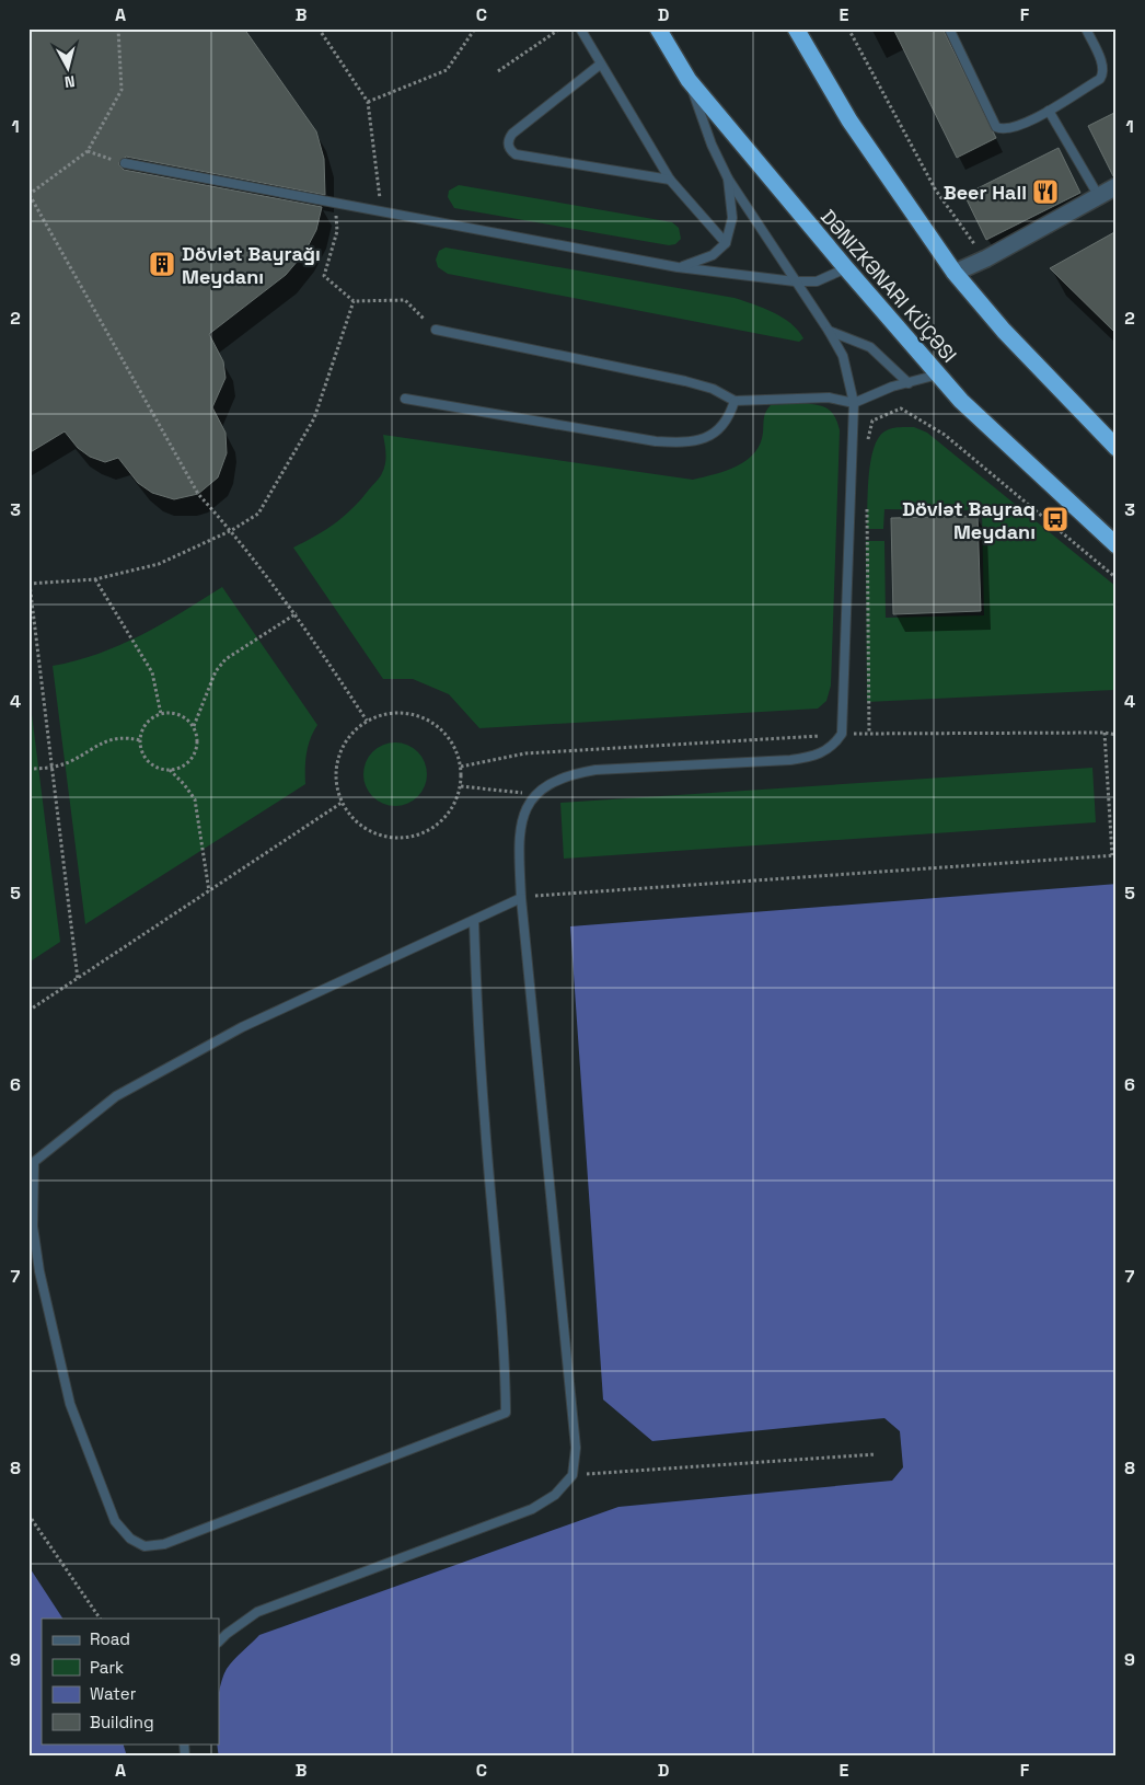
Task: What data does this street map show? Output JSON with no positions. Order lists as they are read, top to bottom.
{
  "places": {
    "restaurant": ["Beer Hall"],
    "building": ["Dövlət Bayrağı Meydanı"],
    "bus stop": ["Dövlət Bayraq Meydanı"]
  },
  "legend": [
    "Road",
    "Park",
    "Water",
    "Building"
  ],
  "north": "bottom",
  "grid": {
    "columns": [
      "A",
      "B",
      "C",
      "D",
      "E",
      "F"
    ],
    "rows": [
      "1",
      "2",
      "3",
      "4",
      "5",
      "6",
      "7",
      "8",
      "9"
    ]
  }
}
